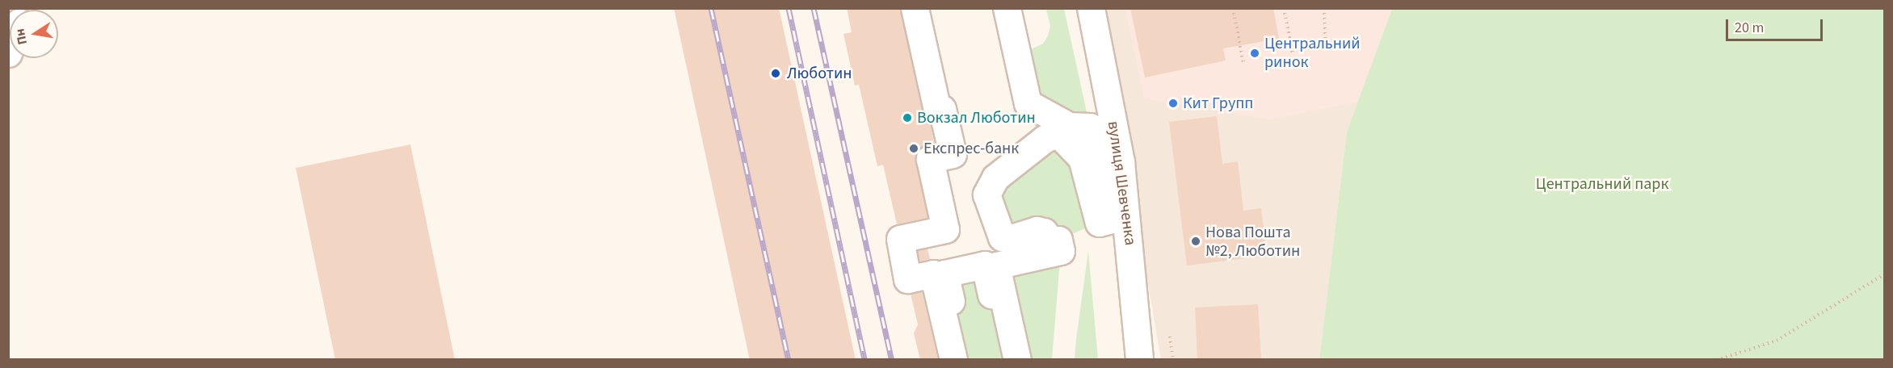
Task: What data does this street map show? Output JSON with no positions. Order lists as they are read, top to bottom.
{
  "streets": {
    "street": ["вулиця Шевченка"]
  },
  "parks": ["Центральний парк"],
  "places": [
    "Центральний ринок",
    "Люботин",
    "Кит Групп",
    "Вокзал Люботин",
    "Експрес-банк",
    "Нова Пошта №2, Люботин"
  ],
  "scale_bar": "20 m",
  "north": "left"
}
